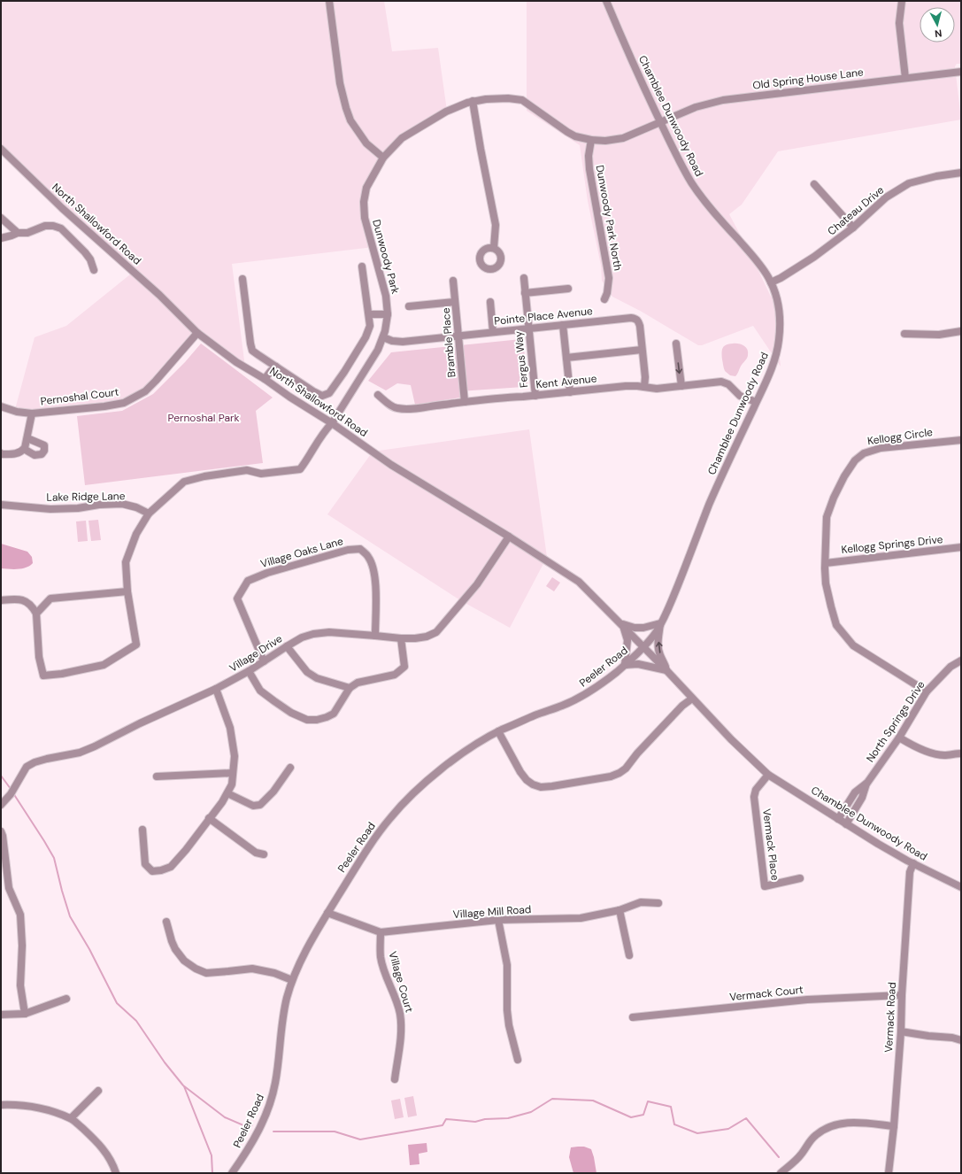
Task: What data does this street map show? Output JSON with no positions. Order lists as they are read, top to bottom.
{
  "streets": {
    "street": [
      "Old Spring House Lane",
      "Chamblee Dunwoody Road",
      "Chateau Drive",
      "Dunwoody Park North",
      "North Shallowford Road",
      "Dunwoody Park",
      "Pointe Place Avenue",
      "Bramble Place",
      "Fergus Way",
      "Kent Avenue",
      "Pernoshal Court",
      "Kellogg Circle",
      "Lake Ridge Lane",
      "Kellogg Springs Drive",
      "Village Oaks Lane",
      "Village Drive",
      "Peeler Road",
      "North Springs Drive",
      "Vermack Place",
      "Village Mill Road",
      "Village Court",
      "Vermack Court",
      "Vermack Road"
    ]
  },
  "crossings": [
    ["Old Spring House Lane", "Chamblee Dunwoody Road"],
    ["Old Spring House Lane", "Dunwoody Park"],
    ["Chamblee Dunwoody Road", "Chateau Drive"],
    ["Chamblee Dunwoody Road", "North Shallowford Road"],
    ["Chamblee Dunwoody Road", "Dunwoody Park"],
    ["Chamblee Dunwoody Road", "Kent Avenue"],
    ["Chamblee Dunwoody Road", "Peeler Road"],
    ["Chamblee Dunwoody Road", "North Springs Drive"],
    ["Chamblee Dunwoody Road", "Vermack Place"],
    ["Chamblee Dunwoody Road", "Vermack Road"],
    ["Dunwoody Park North", "Dunwoody Park"],
    ["North Shallowford Road", "Dunwoody Park"],
    ["North Shallowford Road", "Pernoshal Court"],
    ["North Shallowford Road", "Village Drive"],
    ["North Shallowford Road", "Peeler Road"],
    ["Dunwoody Park", "Pointe Place Avenue"],
    ["Pointe Place Avenue", "Bramble Place"],
    ["Pointe Place Avenue", "Fergus Way"],
    ["Pointe Place Avenue", "Kent Avenue"],
    ["Bramble Place", "Kent Avenue"],
    ["Fergus Way", "Kent Avenue"],
    ["Kellogg Circle", "Kellogg Springs Drive"],
    ["Kellogg Circle", "North Springs Drive"],
    ["Village Oaks Lane", "Village Drive"],
    ["Peeler Road", "Village Mill Road"],
    ["Village Mill Road", "Village Court"],
    ["Vermack Court", "Vermack Road"]
  ],
  "parks": ["Pernoshal Park"],
  "north": "bottom"
}
